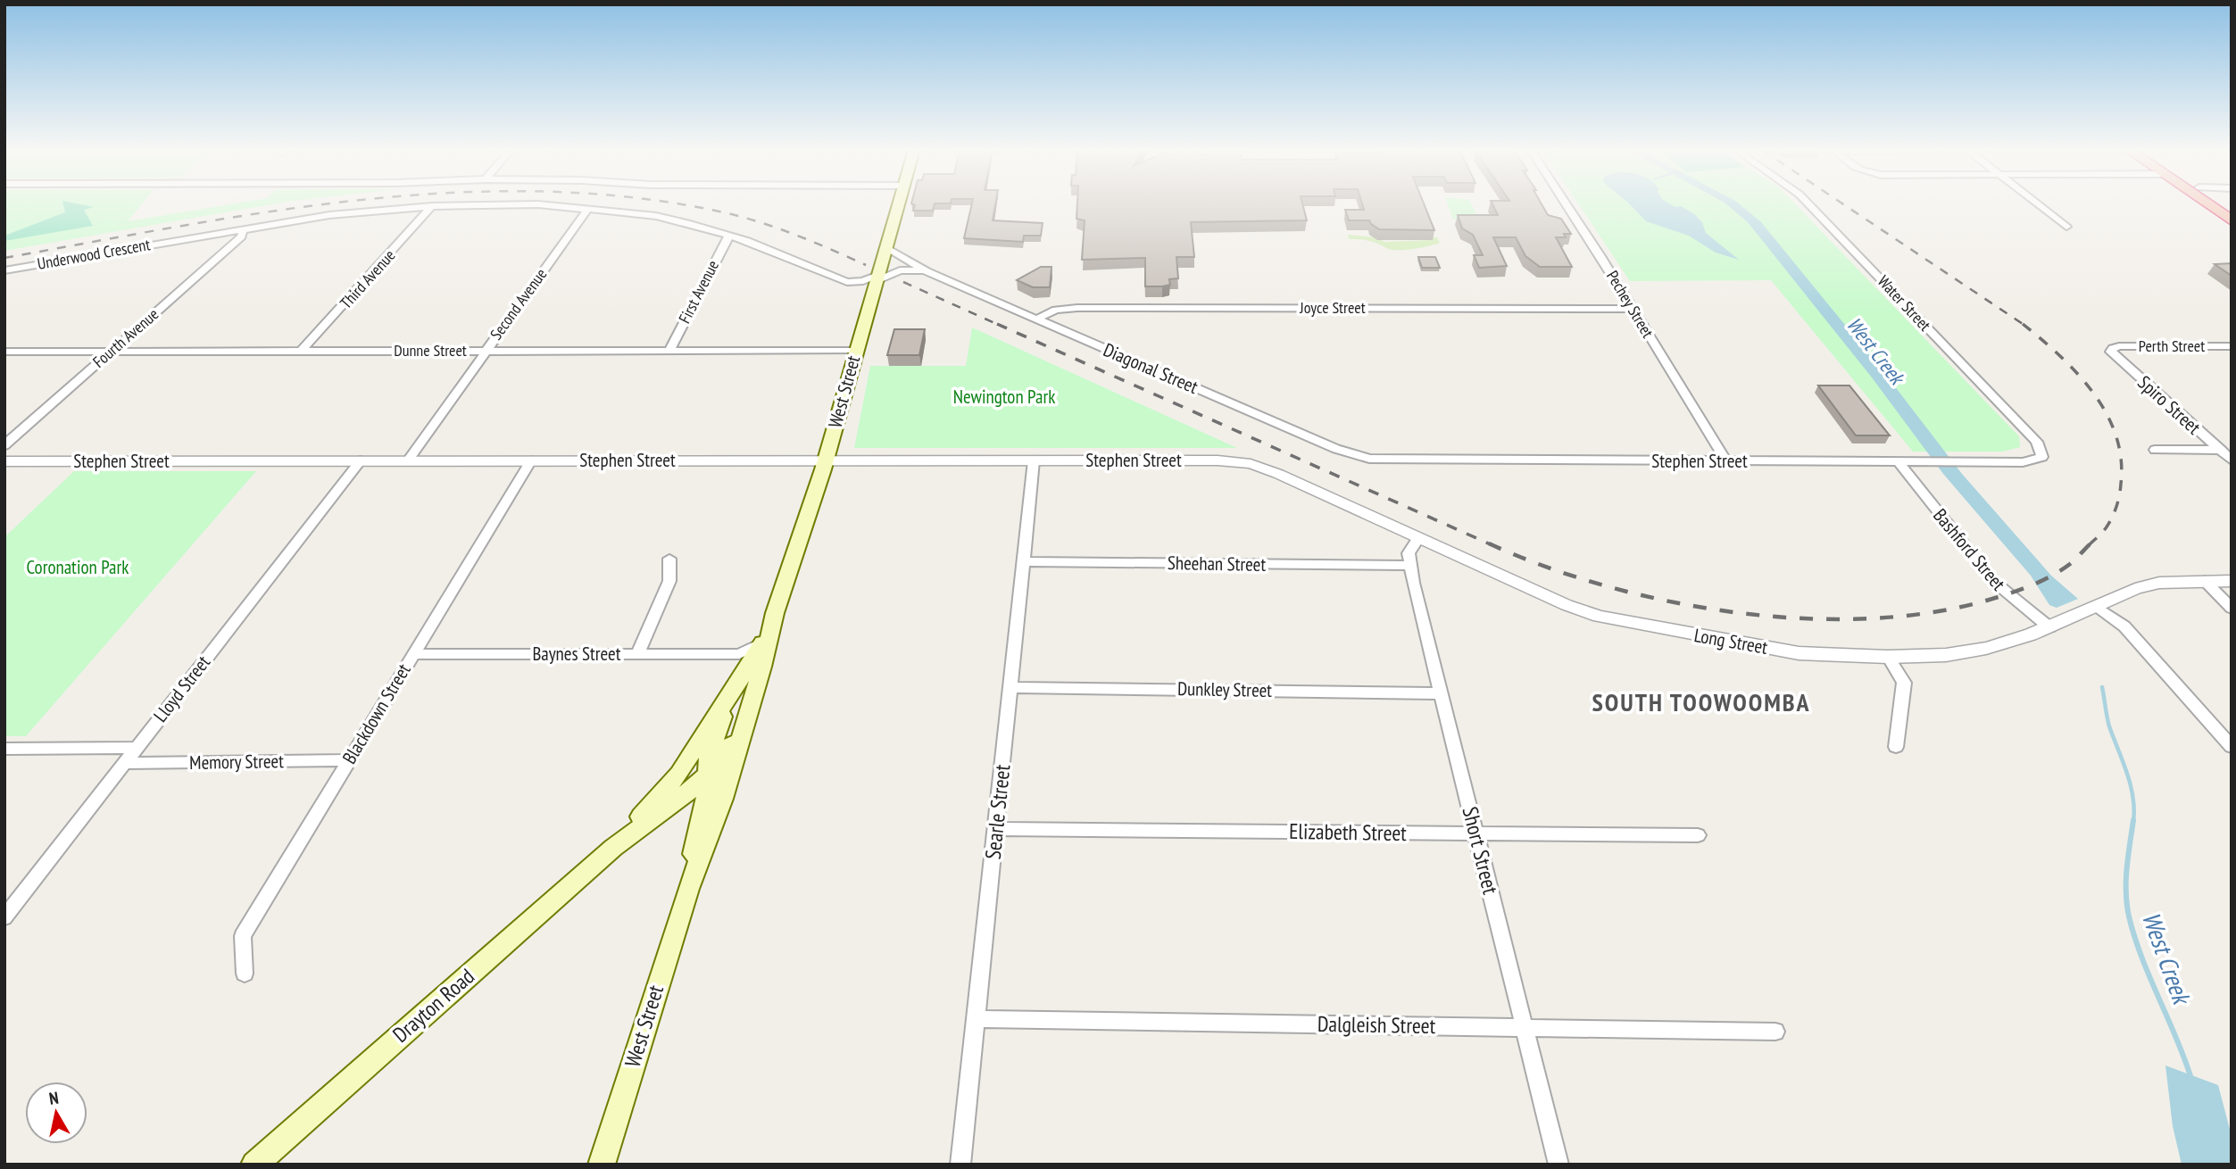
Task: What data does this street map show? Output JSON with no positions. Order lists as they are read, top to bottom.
{
  "streets": {
    "main road": ["West Street", "Drayton Road"],
    "street": [
      "Underwood Crescent",
      "Third Avenue",
      "First Avenue",
      "Water Street",
      "Second Avenue",
      "Pechey Street",
      "Joyce Street",
      "Fourth Avenue",
      "Perth Street",
      "Dunne Street",
      "Diagonal Street",
      "Spiro Street",
      "Stephen Street",
      "Bashford Street",
      "Sheehan Street",
      "Long Street",
      "Baynes Street",
      "Lloyd Street",
      "Dunkley Street",
      "Blackdown Street",
      "Memory Street",
      "Searle Street",
      "Elizabeth Street",
      "Short Street",
      "Dalgleish Street"
    ]
  },
  "crossings": [
    ["Underwood Crescent", "Third Avenue"],
    ["Underwood Crescent", "First Avenue"],
    ["Underwood Crescent", "Second Avenue"],
    ["Underwood Crescent", "Fourth Avenue"],
    ["Underwood Crescent", "Diagonal Street"],
    ["Underwood Crescent", "West Street"],
    ["Third Avenue", "Dunne Street"],
    ["First Avenue", "Dunne Street"],
    ["Water Street", "Stephen Street"],
    ["Second Avenue", "Dunne Street"],
    ["Second Avenue", "Stephen Street"],
    ["Pechey Street", "Joyce Street"],
    ["Pechey Street", "Stephen Street"],
    ["Joyce Street", "Diagonal Street"],
    ["Fourth Avenue", "Dunne Street"],
    ["Perth Street", "Spiro Street"],
    ["Dunne Street", "West Street"],
    ["Diagonal Street", "West Street"],
    ["Diagonal Street", "Stephen Street"],
    ["West Street", "Stephen Street"],
    ["West Street", "Baynes Street"],
    ["Stephen Street", "Bashford Street"],
    ["Stephen Street", "Long Street"],
    ["Stephen Street", "Lloyd Street"],
    ["Stephen Street", "Blackdown Street"],
    ["Stephen Street", "Searle Street"],
    ["Bashford Street", "Long Street"],
    ["Sheehan Street", "Searle Street"],
    ["Sheehan Street", "Short Street"],
    ["Baynes Street", "Blackdown Street"],
    ["Lloyd Street", "Memory Street"],
    ["Dunkley Street", "Searle Street"],
    ["Dunkley Street", "Short Street"],
    ["Blackdown Street", "Memory Street"],
    ["Searle Street", "Elizabeth Street"],
    ["Searle Street", "Dalgleish Street"],
    ["Elizabeth Street", "Short Street"],
    ["Short Street", "Dalgleish Street"]
  ],
  "districts": ["SOUTH TOOWOOMBA"],
  "water": ["West Creek"],
  "parks": ["Newington Park", "Coronation Park"],
  "north": "top"
}
